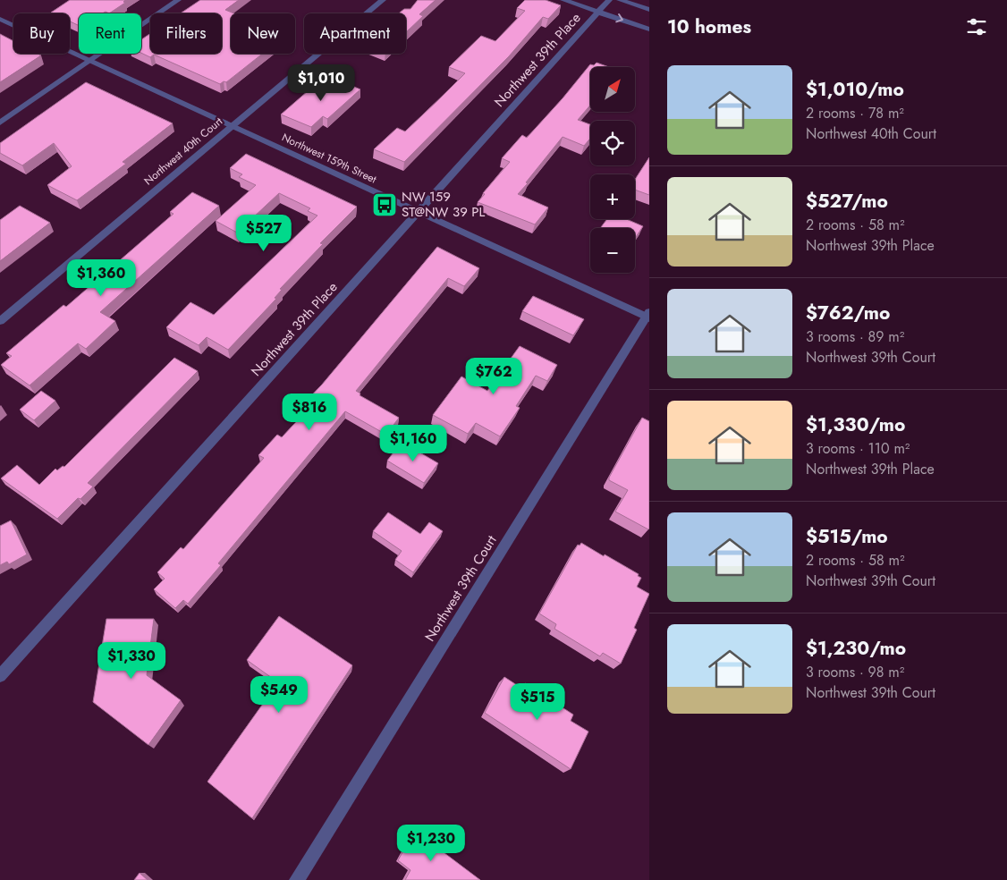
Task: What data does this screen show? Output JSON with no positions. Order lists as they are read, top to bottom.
{
  "streets": {
    "street": [
      "Northwest 39th Place",
      "Northwest 40th Court",
      "Northwest 159th Street",
      "Northwest 39th Court"
    ]
  },
  "crossings": [
    ["Northwest 39th Place", "Northwest 159th Street"],
    ["Northwest 40th Court", "Northwest 159th Street"],
    ["Northwest 159th Street", "Northwest 39th Court"]
  ],
  "places": {
    "bus stop": ["NW 159 ST@NW 39 PL"]
  },
  "north": "top right",
  "page": {
    "heading": "10 homes",
    "chip": [
      "Buy",
      "Rent",
      "Filters",
      "New",
      "Apartment"
    ],
    "list": [
      {
        "name": "$1,010/mo",
        "note": "2 rooms · 78 m² · Northwest 40th Court"
      },
      {
        "name": "$527/mo",
        "note": "2 rooms · 58 m² · Northwest 39th Place"
      },
      {
        "name": "$762/mo",
        "note": "3 rooms · 89 m² · Northwest 39th Court"
      },
      {
        "name": "$1,330/mo",
        "note": "3 rooms · 110 m² · Northwest 39th Place"
      },
      {
        "name": "$515/mo",
        "note": "2 rooms · 58 m² · Northwest 39th Court"
      },
      {
        "name": "$1,230/mo",
        "note": "3 rooms · 98 m² · Northwest 39th Court"
      }
    ],
    "price": [
      "$1,010",
      "$527",
      "$1,360",
      "$762",
      "$816",
      "$1,160",
      "$1,330",
      "$549",
      "$515",
      "$1,230"
    ],
    "map_buttons": ["+", "−"]
  }
}
